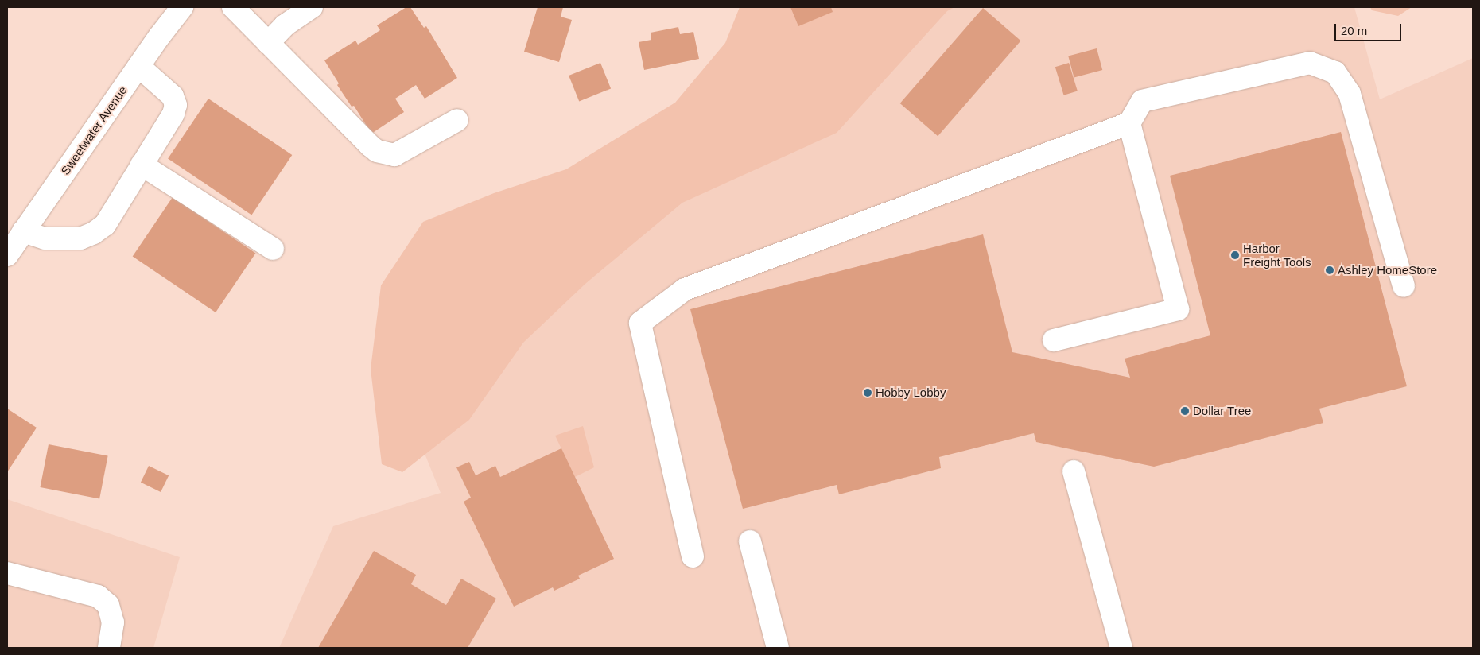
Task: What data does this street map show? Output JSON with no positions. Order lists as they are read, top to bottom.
{
  "streets": {
    "street": ["Sweetwater Avenue"]
  },
  "places": [
    "Harbor Freight Tools",
    "Ashley HomeStore",
    "Hobby Lobby",
    "Dollar Tree"
  ],
  "scale_bar": "20 m"
}
